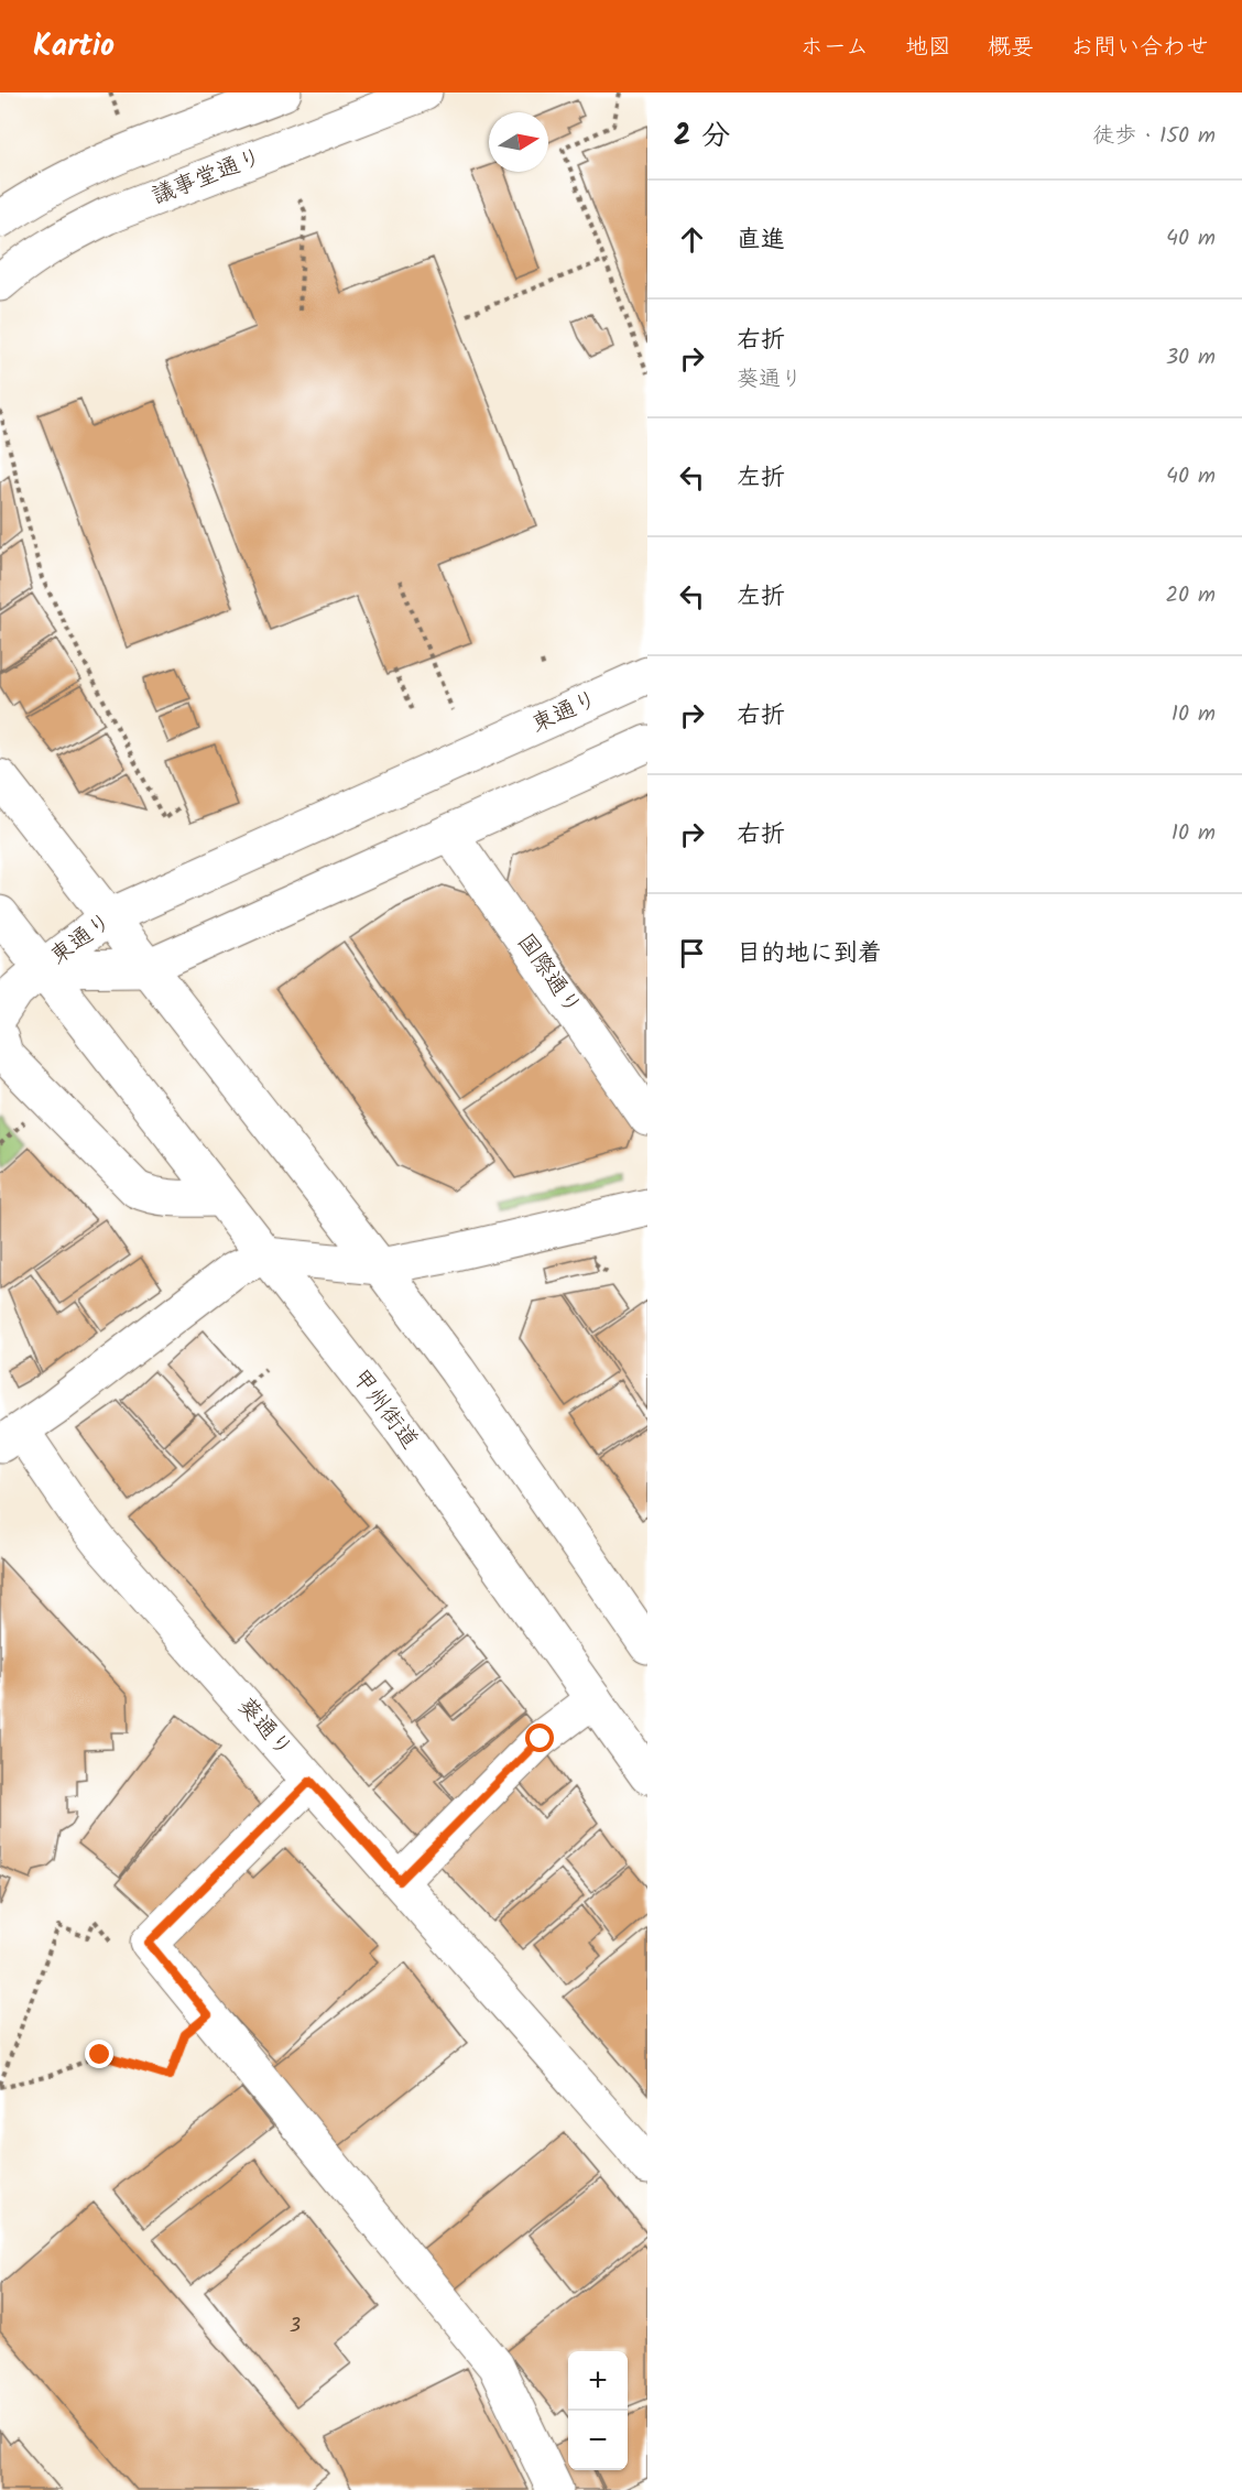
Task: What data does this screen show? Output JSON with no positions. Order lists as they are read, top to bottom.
{
  "streets": {
    "main road": [
      "議事堂通り",
      "東通り",
      "国際通り",
      "甲州街道",
      "葵通り"
    ]
  },
  "crossings": [
    ["東通り", "国際通り"],
    ["東通り", "甲州街道"]
  ],
  "house_numbers": ["3"],
  "north": "right",
  "page": {
    "header": "Kartio",
    "nav": [
      "ホーム",
      "地図",
      "概要",
      "お問い合わせ"
    ],
    "heading": ["2 分", "徒歩 · 150 m"],
    "list": [
      ["直進", "40 m"],
      ["右折", "葵通り", "30 m"],
      ["左折", "40 m"],
      ["左折", "20 m"],
      ["右折", "10 m"],
      ["右折", "10 m"],
      "目的地に到着"
    ],
    "map_buttons": ["+", "−"]
  }
}
